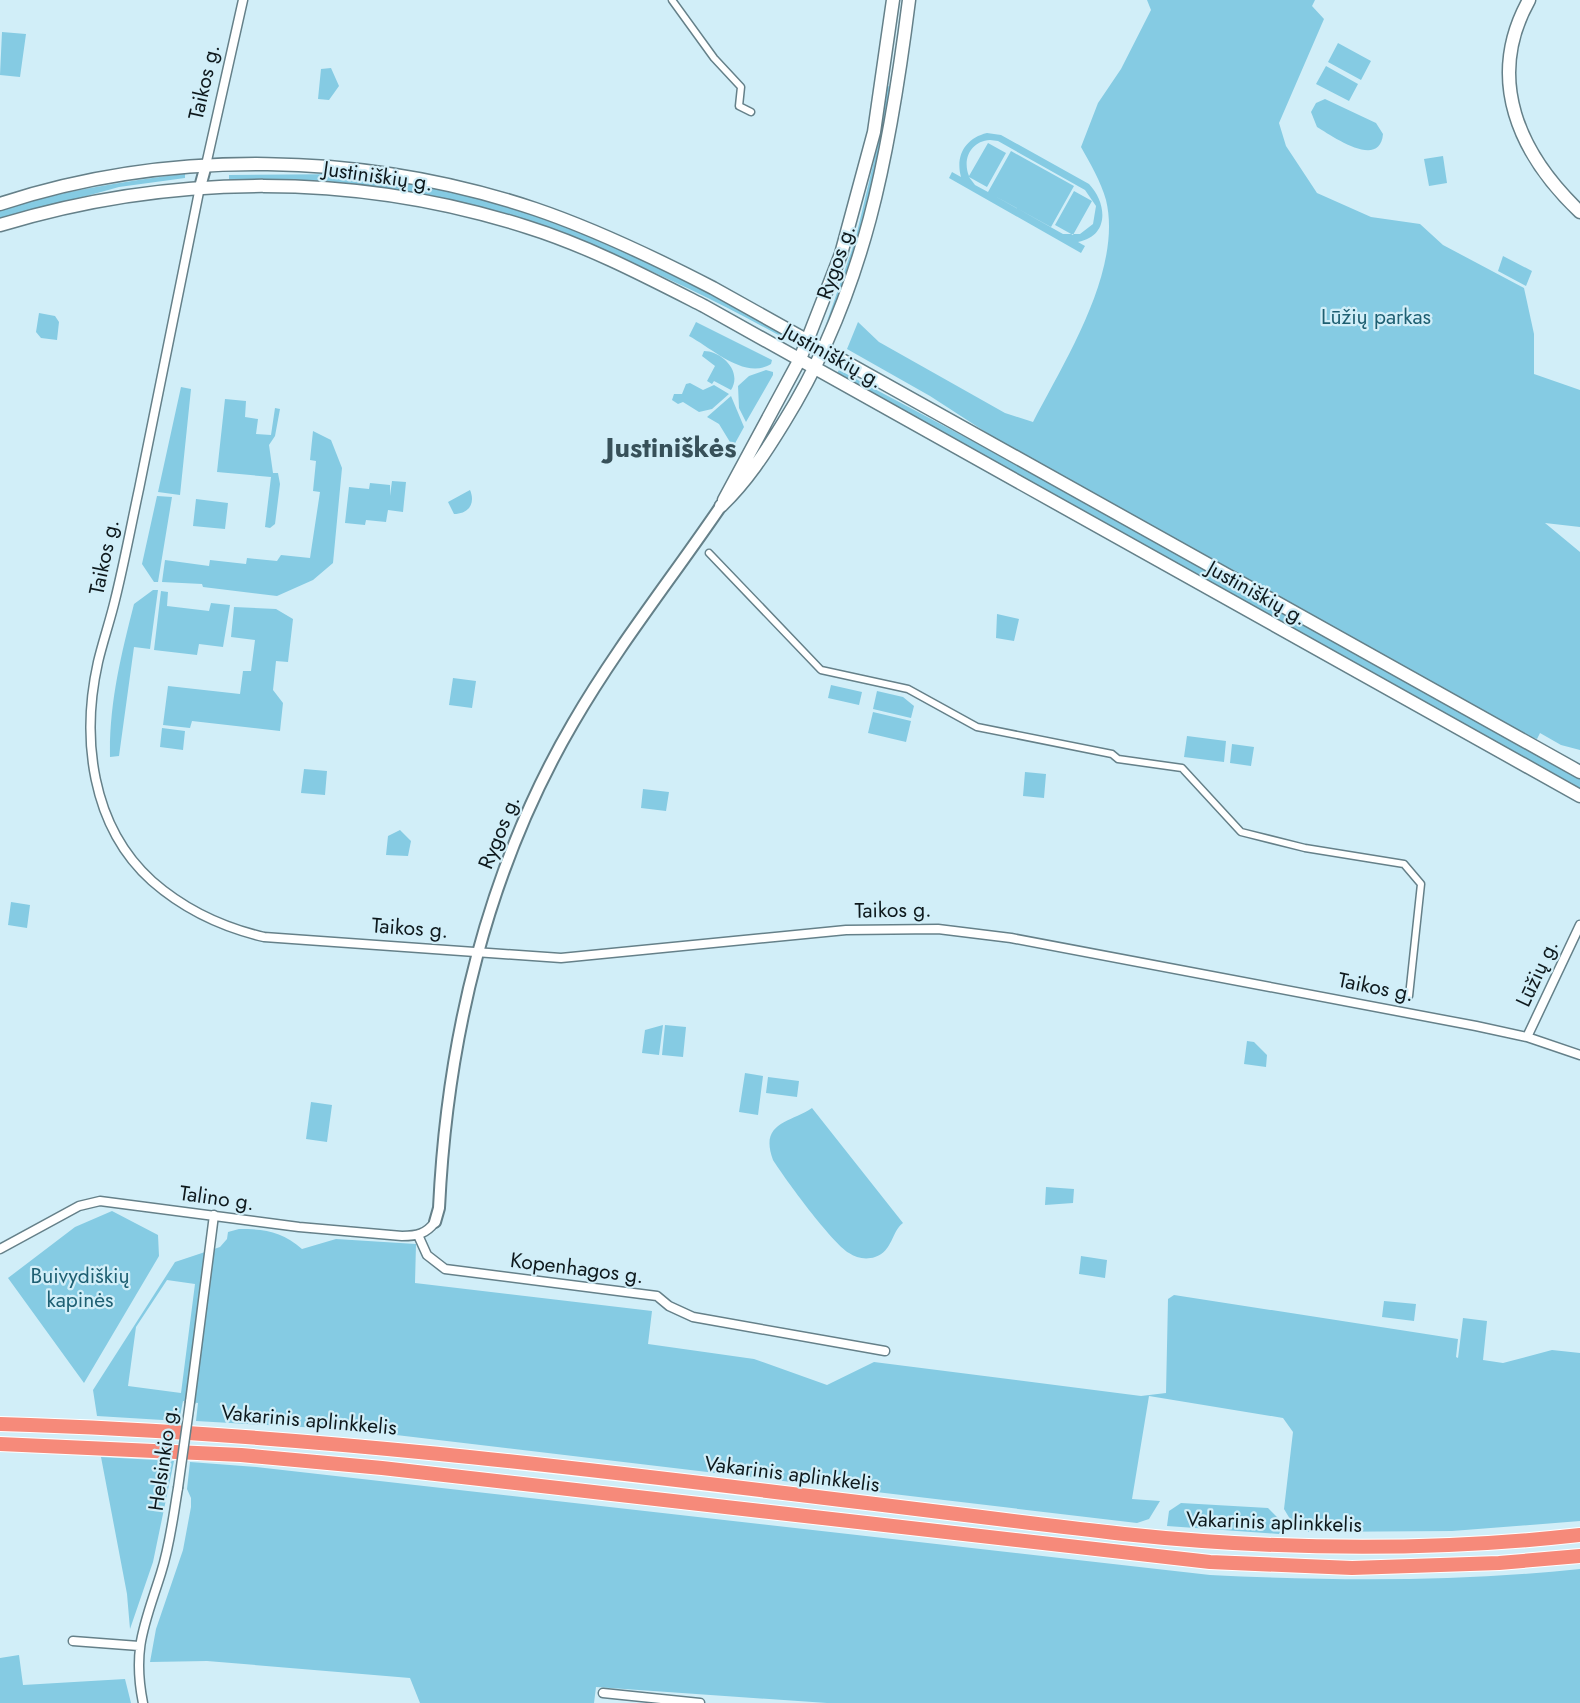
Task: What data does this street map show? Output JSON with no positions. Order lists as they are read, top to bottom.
{
  "streets": {
    "highway": ["Vakarinis aplinkkelis"],
    "main road": ["Justiniškių g.", "Rygos g."],
    "street": [
      "Taikos g.",
      "Lūžių g.",
      "Talino g.",
      "Kopenhagos g.",
      "Helsinkio g."
    ]
  },
  "crossings": [
    ["Taikos g.", "Justiniškių g."],
    ["Taikos g.", "Rygos g."],
    ["Taikos g.", "Lūžių g."],
    ["Justiniškių g.", "Rygos g."],
    ["Talino g.", "Kopenhagos g."],
    ["Talino g.", "Helsinkio g."]
  ],
  "districts": ["Justiniškės"],
  "parks": ["Lūžių parkas", "Buivydiškių kapinės"]
}
